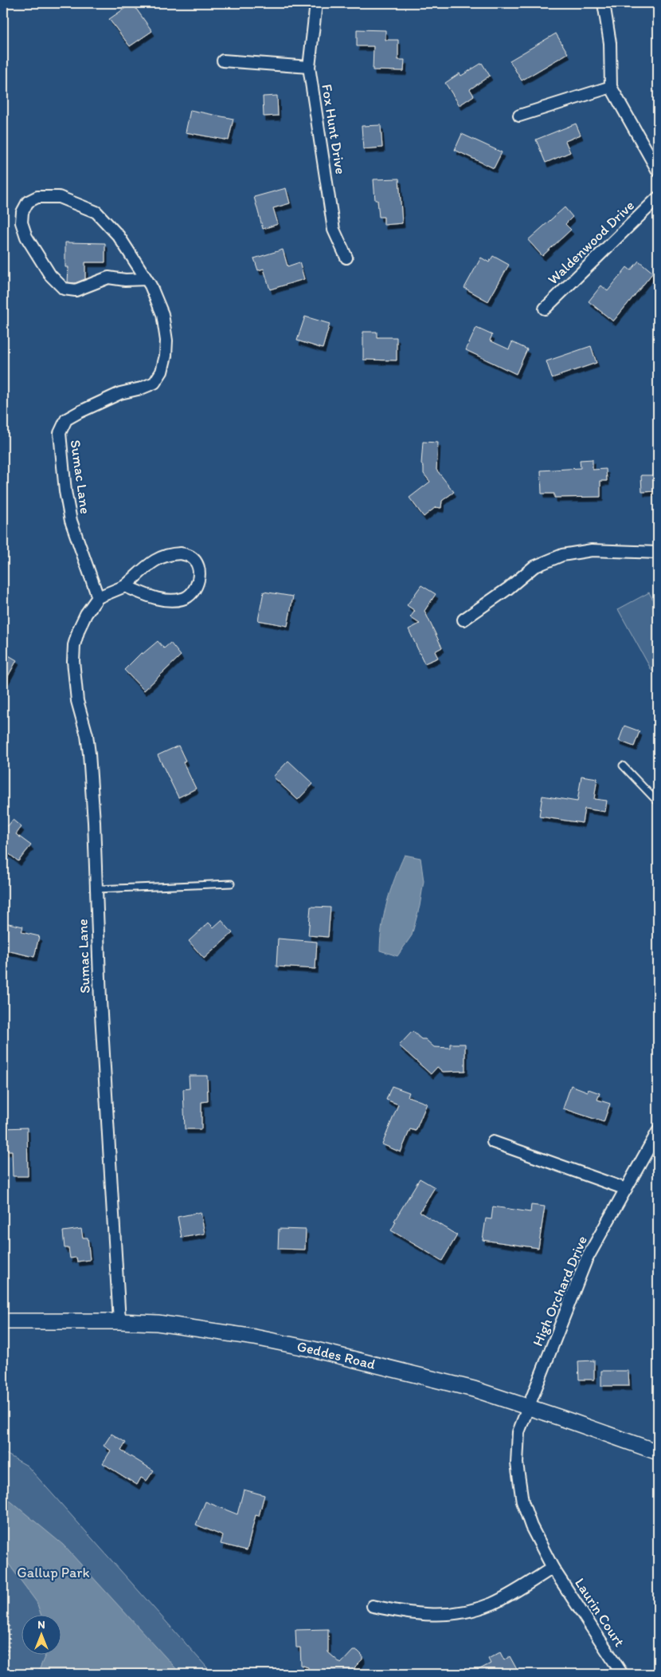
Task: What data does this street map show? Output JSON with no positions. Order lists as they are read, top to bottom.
{
  "streets": {
    "main road": ["Geddes Road"],
    "street": [
      "Fox Hunt Drive",
      "Waldenwood Drive",
      "Sumac Lane",
      "High Orchard Drive",
      "Laurin Court"
    ]
  },
  "crossings": [
    ["Sumac Lane", "Geddes Road"],
    ["High Orchard Drive", "Geddes Road"],
    ["High Orchard Drive", "Laurin Court"]
  ],
  "parks": ["Gallup Park"],
  "north": "top"
}
